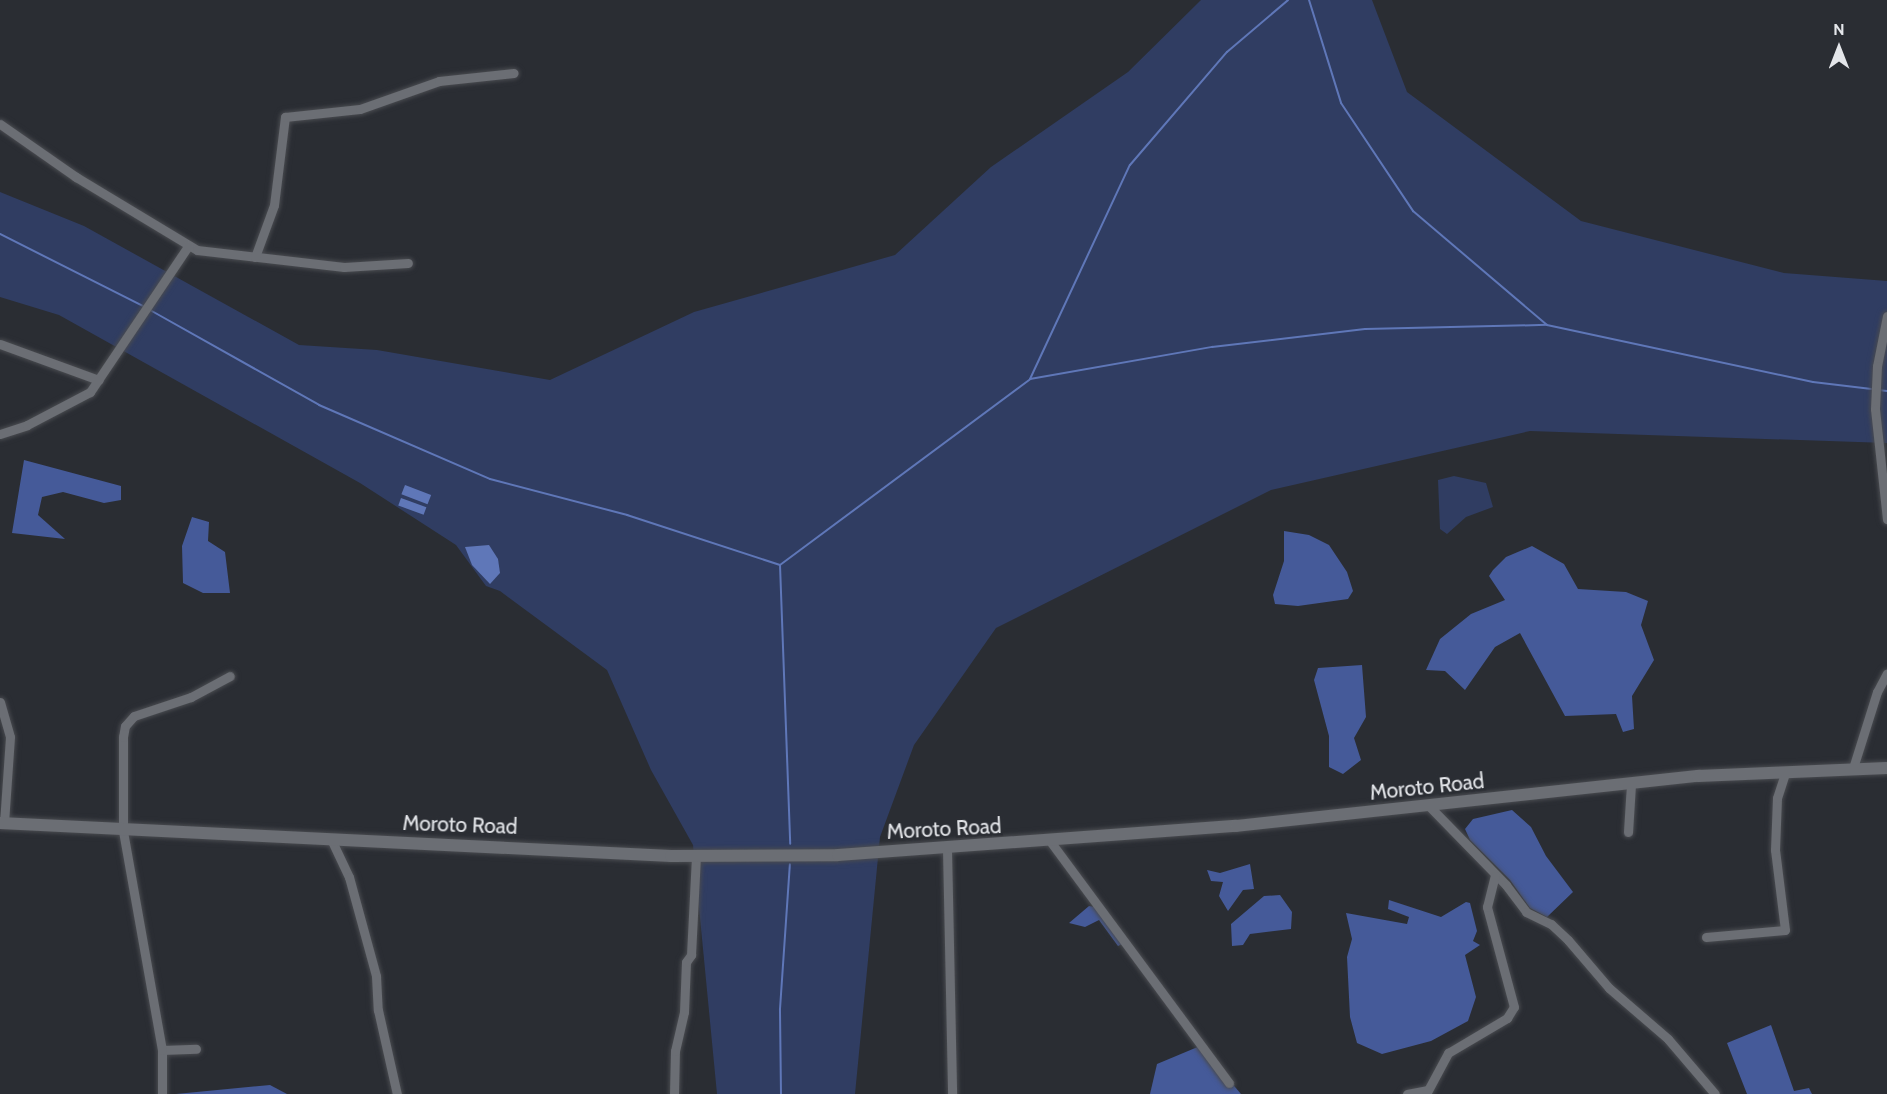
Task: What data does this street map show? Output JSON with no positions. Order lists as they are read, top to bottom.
{
  "streets": {
    "main road": ["Moroto Road"]
  },
  "north": "top"
}
